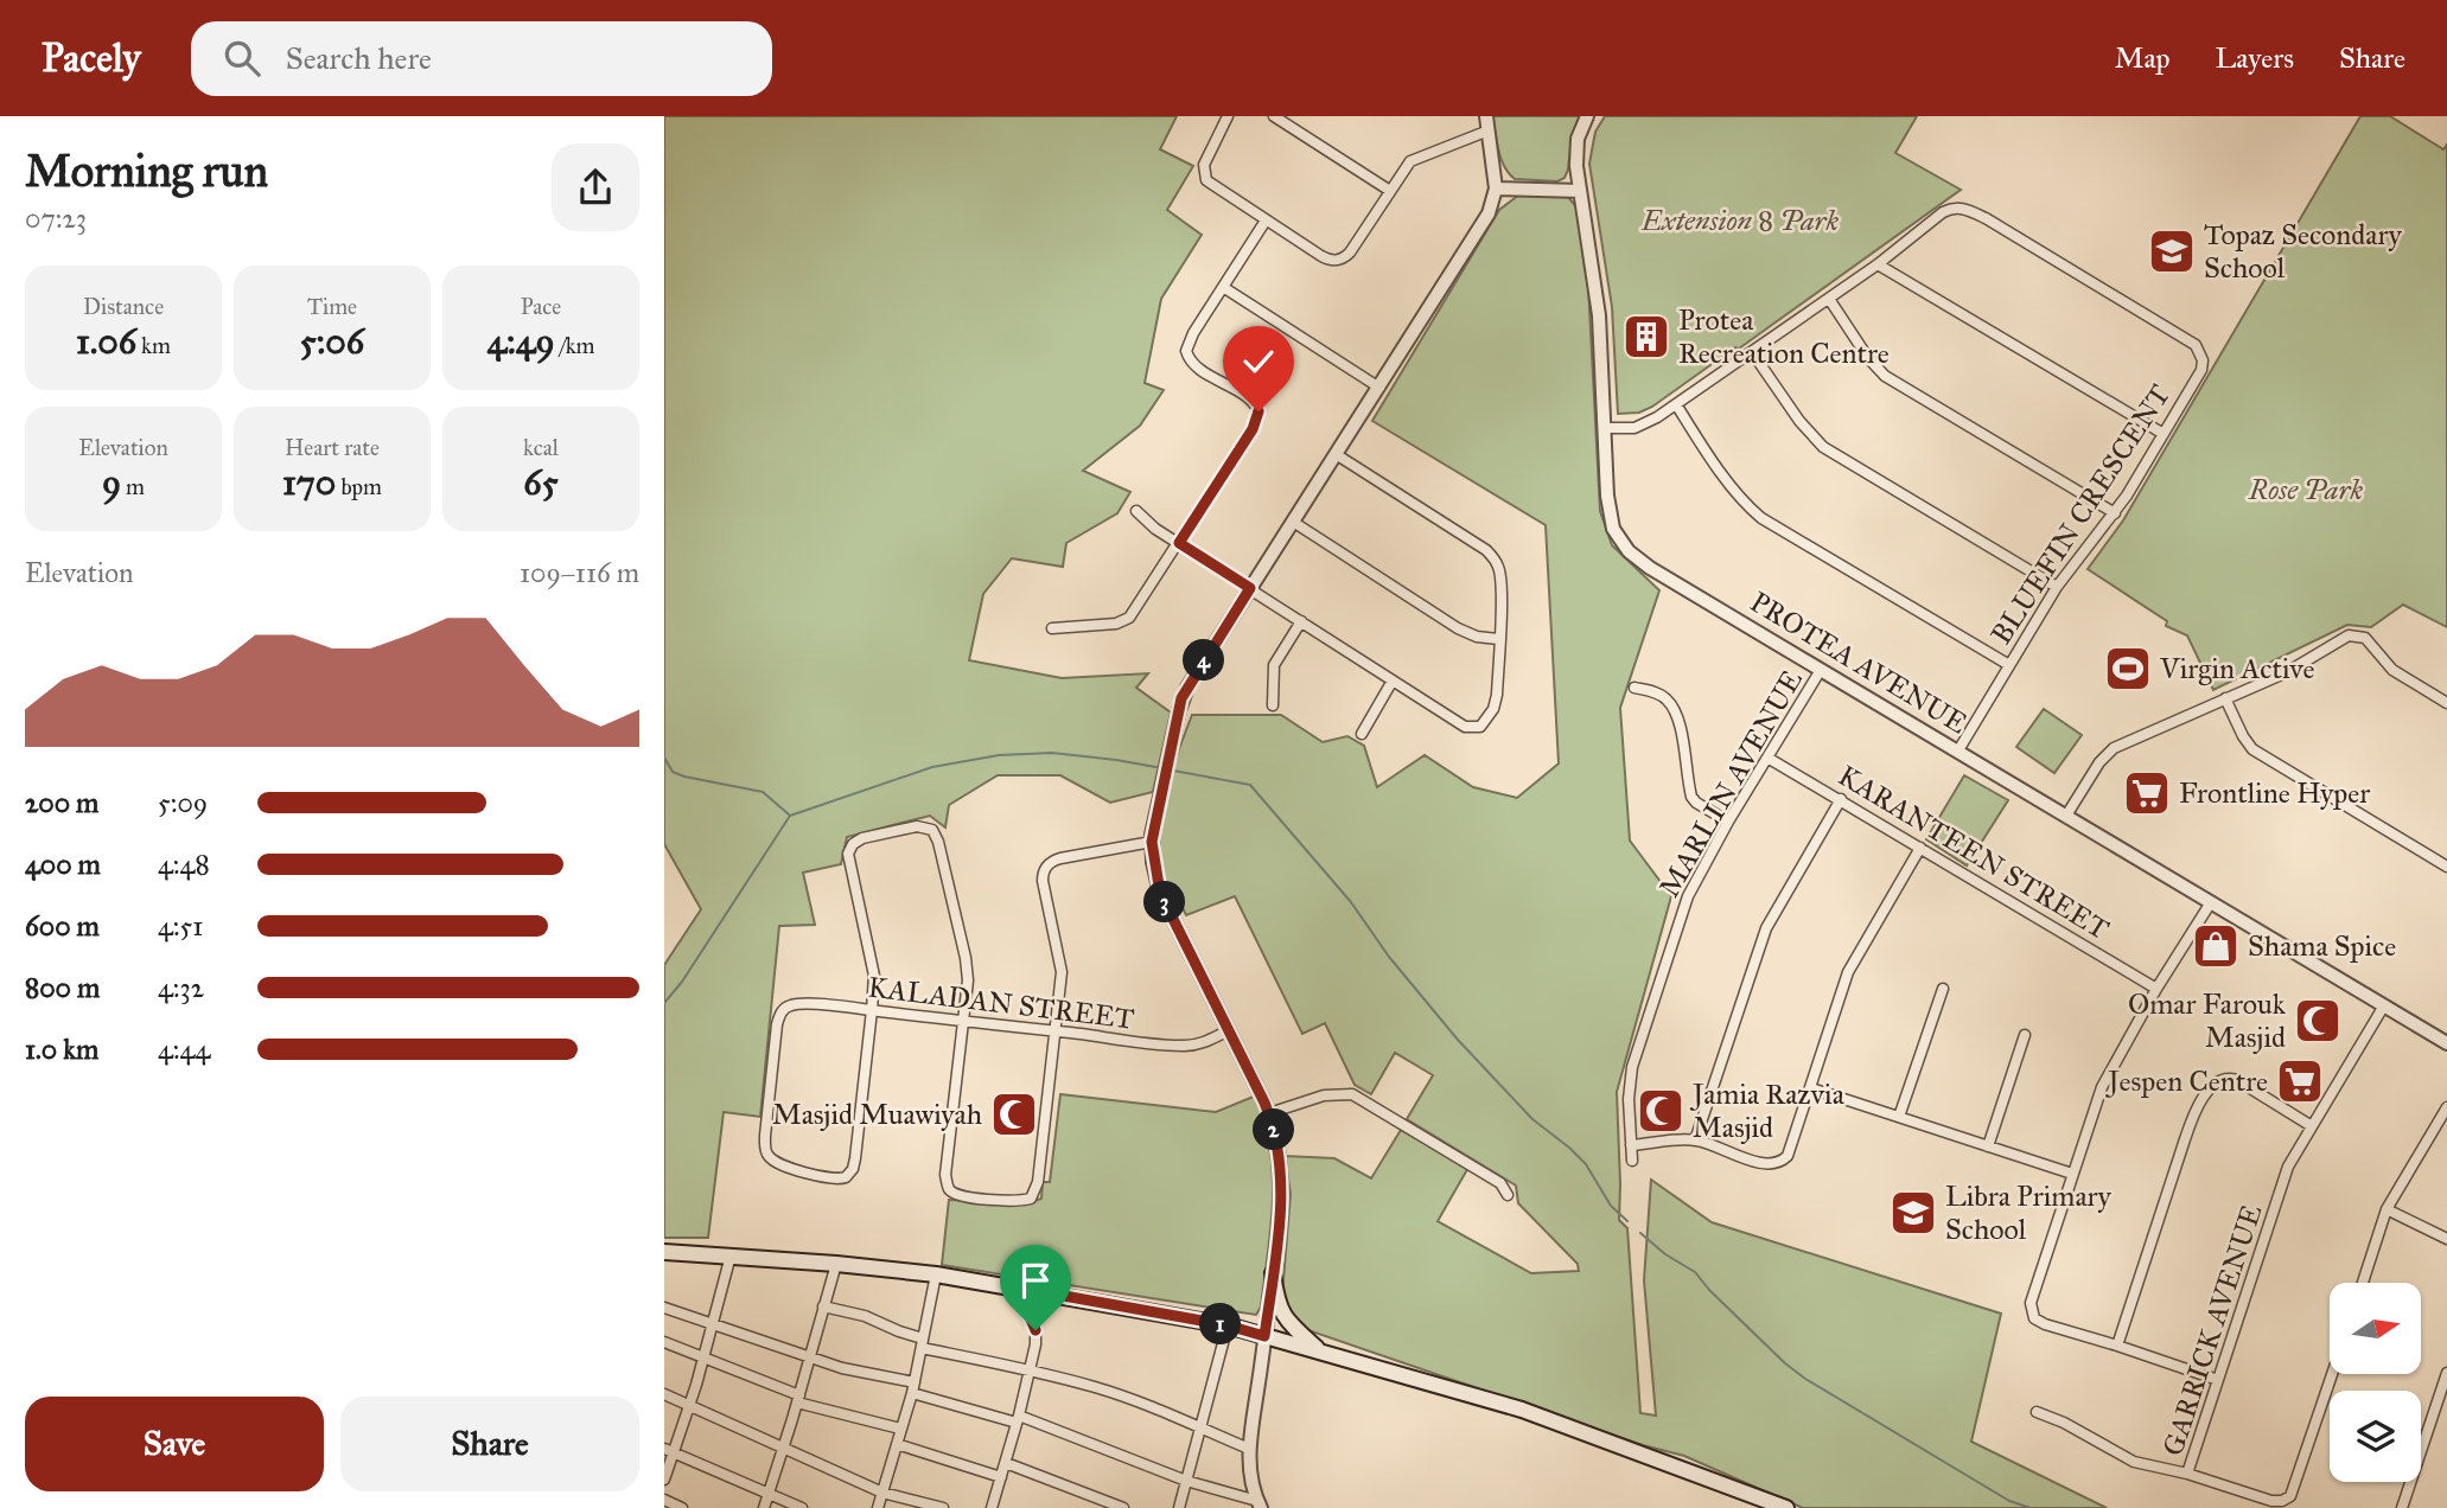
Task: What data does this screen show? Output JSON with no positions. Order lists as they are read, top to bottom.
{
  "streets": {
    "street": [
      "BLUEFIN CRESCENT",
      "PROTEA AVENUE",
      "MARLIN AVENUE",
      "KARANTEEN STREET",
      "KALADAN STREET",
      "GARRICK AVENUE"
    ]
  },
  "crossings": [
    ["BLUEFIN CRESCENT", "PROTEA AVENUE"],
    ["PROTEA AVENUE", "MARLIN AVENUE"],
    ["PROTEA AVENUE", "GARRICK AVENUE"],
    ["MARLIN AVENUE", "KARANTEEN STREET"]
  ],
  "parks": ["Extension 8 Park", "Rose Park"],
  "places": {
    "school or university": ["Topaz Secondary School", "Libra Primary School"],
    "building": ["Protea Recreation Centre"],
    "sports": ["Virgin Active"],
    "supermarket": ["Frontline Hyper", "Jespen Centre"],
    "shop": ["Shama Spice"],
    "mosque": ["Omar Farouk Masjid", "Jamia Razvia Masjid", "Masjid Muawiyah"]
  },
  "north": "right",
  "page": {
    "header": "Pacely",
    "search": "Search here",
    "nav": ["Map", "Layers", "Share"],
    "heading": ["Morning run", "07:23"],
    "stats": [
      ["Distance", "1.06 km"],
      ["Time", "5:06"],
      ["Pace", "4:49 /km"],
      ["Elevation", "9 m"],
      ["Heart rate", "170 bpm"],
      ["kcal", "65"]
    ],
    "chart": ["Elevation", "109–116 m"],
    "pins": [
      "4",
      "3",
      "2",
      "1"
    ],
    "list": [
      {
        "name": "200 m",
        "note": "5:09"
      },
      {
        "name": "400 m",
        "note": "4:48"
      },
      {
        "name": "600 m",
        "note": "4:51"
      },
      {
        "name": "800 m",
        "note": "4:32"
      },
      {
        "name": "1.0 km",
        "note": "4:44"
      }
    ],
    "buttons": ["Save", "Share"]
  }
}
